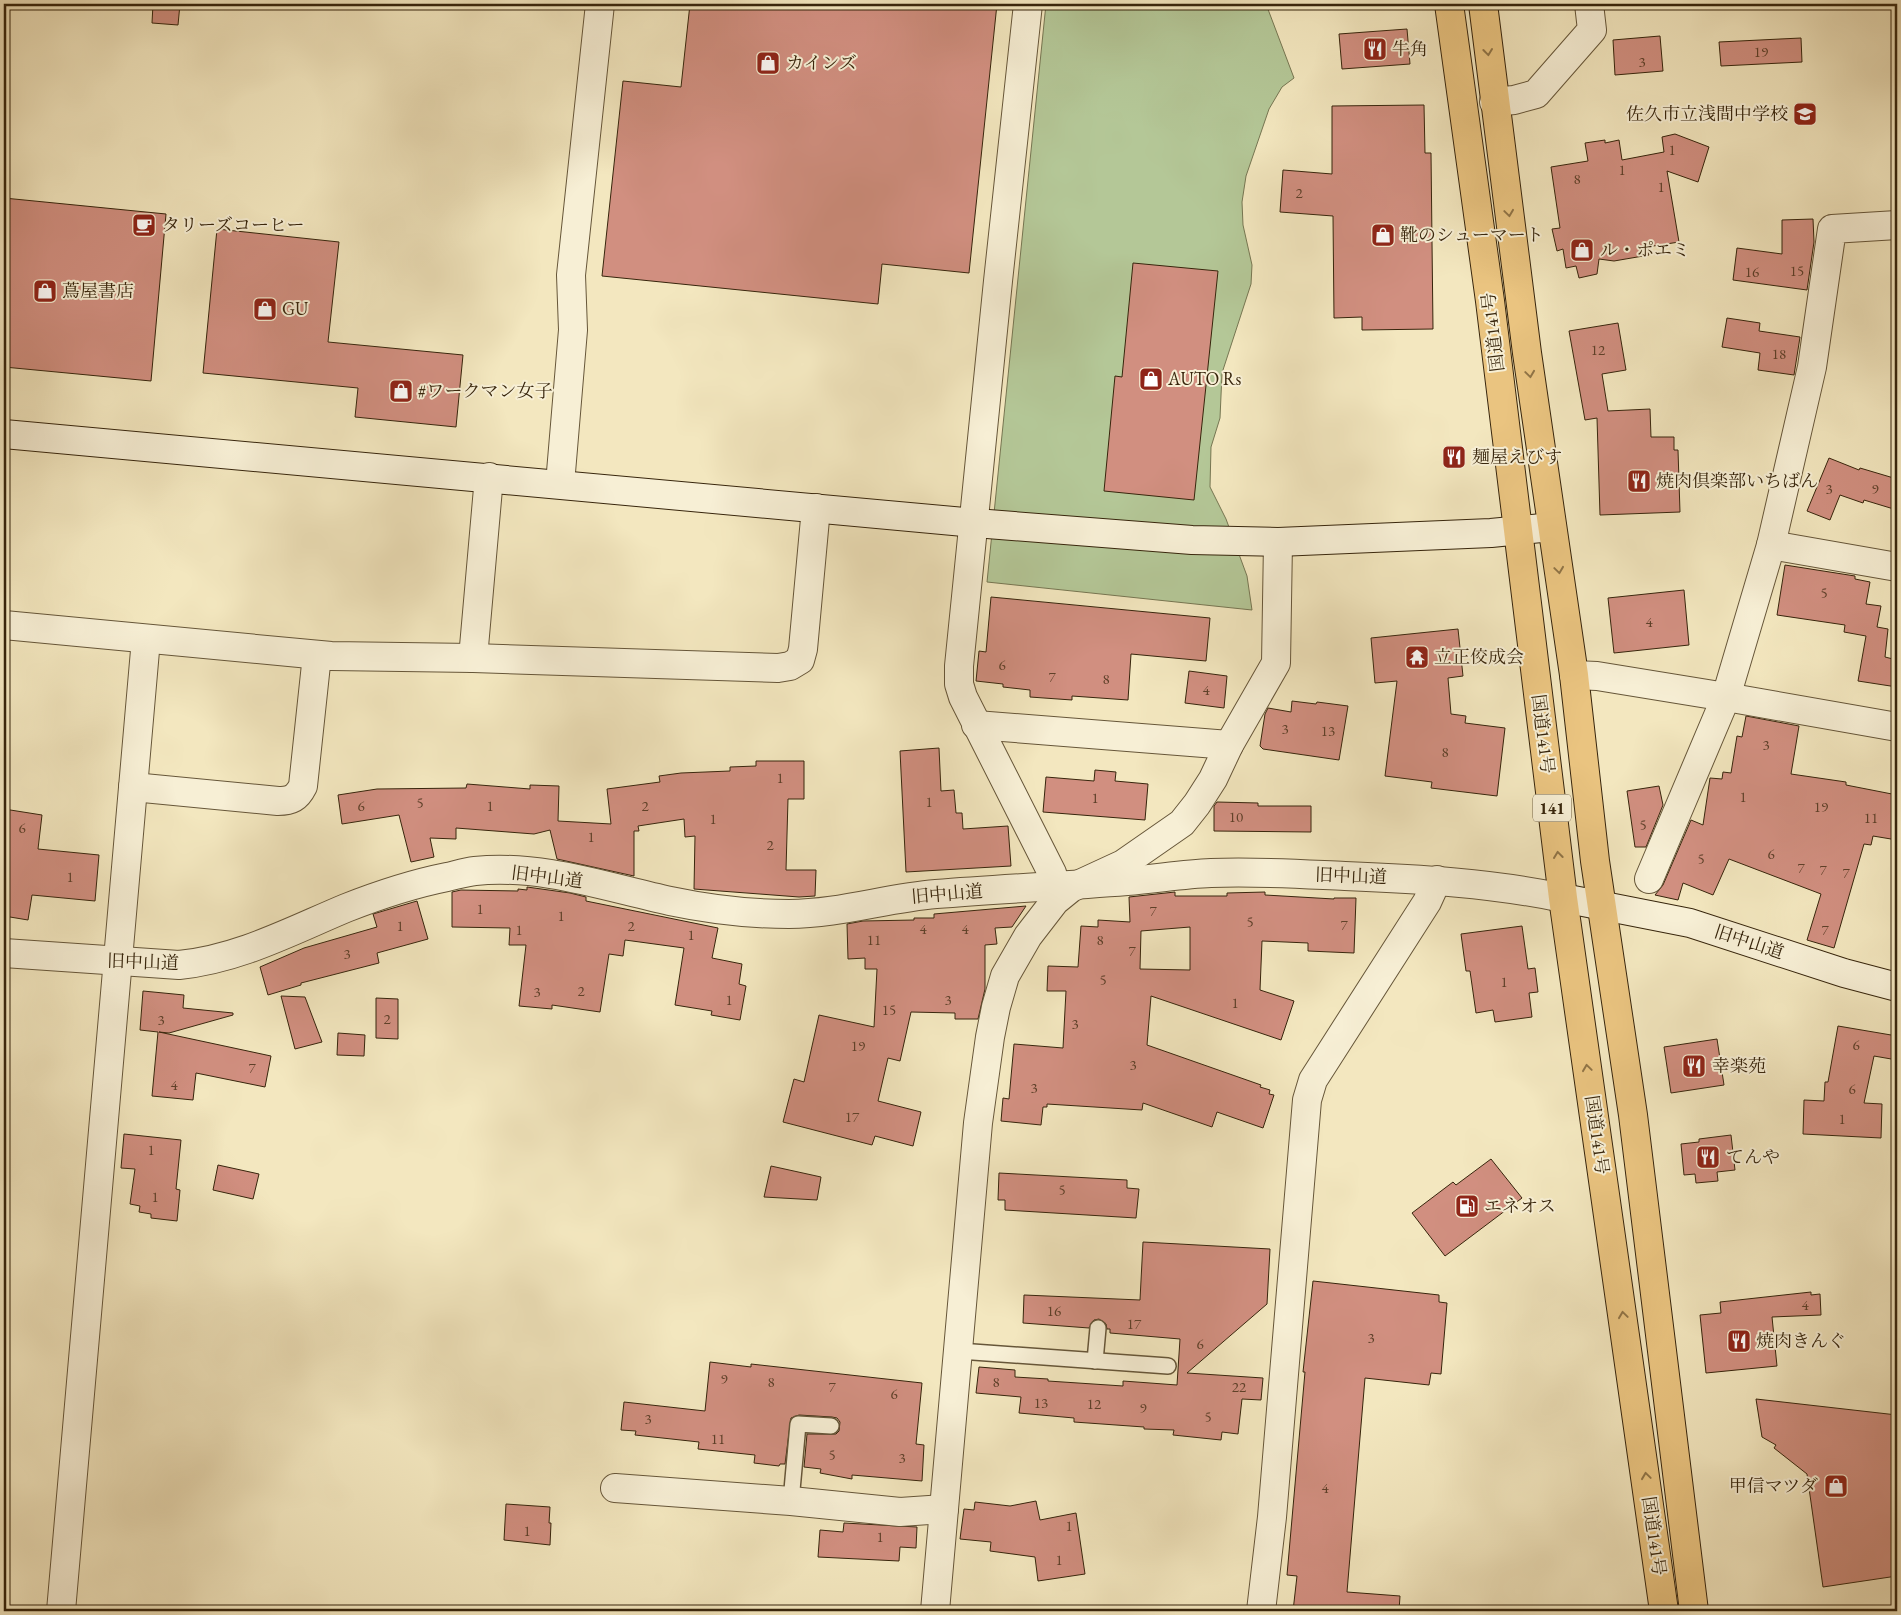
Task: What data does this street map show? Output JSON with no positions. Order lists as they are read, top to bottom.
{
  "streets": {
    "highway": ["国道141号", "141"],
    "street": ["旧中山道"]
  },
  "crossings": [
    ["国道141号", "旧中山道"]
  ],
  "places": {
    "restaurant": [
      "牛角",
      "麺屋えびす",
      "焼肉倶楽部いちばん",
      "幸楽苑",
      "てんや",
      "焼肉きんぐ"
    ],
    "shop": [
      "カインズ",
      "靴のシューマート",
      "ル・ポエミ",
      "蔦屋書店",
      "GU",
      "AUTO Rs",
      "#ワークマン女子",
      "甲信マツダ"
    ],
    "school or university": ["佐久市立浅間中学校"],
    "cafe": ["タリーズコーヒー"],
    "temple": ["立正佼成会"],
    "fuel station": ["エネオス"]
  },
  "house_numbers": [
    "19",
    "3",
    "1",
    "1",
    "8",
    "1",
    "2",
    "15",
    "16",
    "12",
    "18",
    "3",
    "9",
    "5",
    "4",
    "6",
    "7",
    "8",
    "4",
    "3",
    "13",
    "3",
    "8",
    "1",
    "1",
    "1",
    "1",
    "5",
    "6",
    "1",
    "2",
    "19",
    "10",
    "11",
    "1",
    "5",
    "6",
    "1",
    "2",
    "6",
    "5",
    "7",
    "7",
    "7",
    "1",
    "1",
    "7",
    "1",
    "5",
    "7",
    "1",
    "2",
    "4",
    "4",
    "1",
    "7",
    "1",
    "11",
    "8",
    "7",
    "3",
    "5",
    "1",
    "2",
    "3",
    "1",
    "3",
    "1",
    "15",
    "2",
    "3",
    "3",
    "6",
    "19",
    "3",
    "7",
    "4",
    "3",
    "6",
    "17",
    "1",
    "1",
    "5",
    "1",
    "4",
    "16",
    "17",
    "3",
    "6",
    "9",
    "8",
    "8",
    "7",
    "22",
    "6",
    "13",
    "12",
    "9",
    "5",
    "3",
    "11",
    "5",
    "3",
    "4",
    "1",
    "1",
    "1",
    "1"
  ]
}
